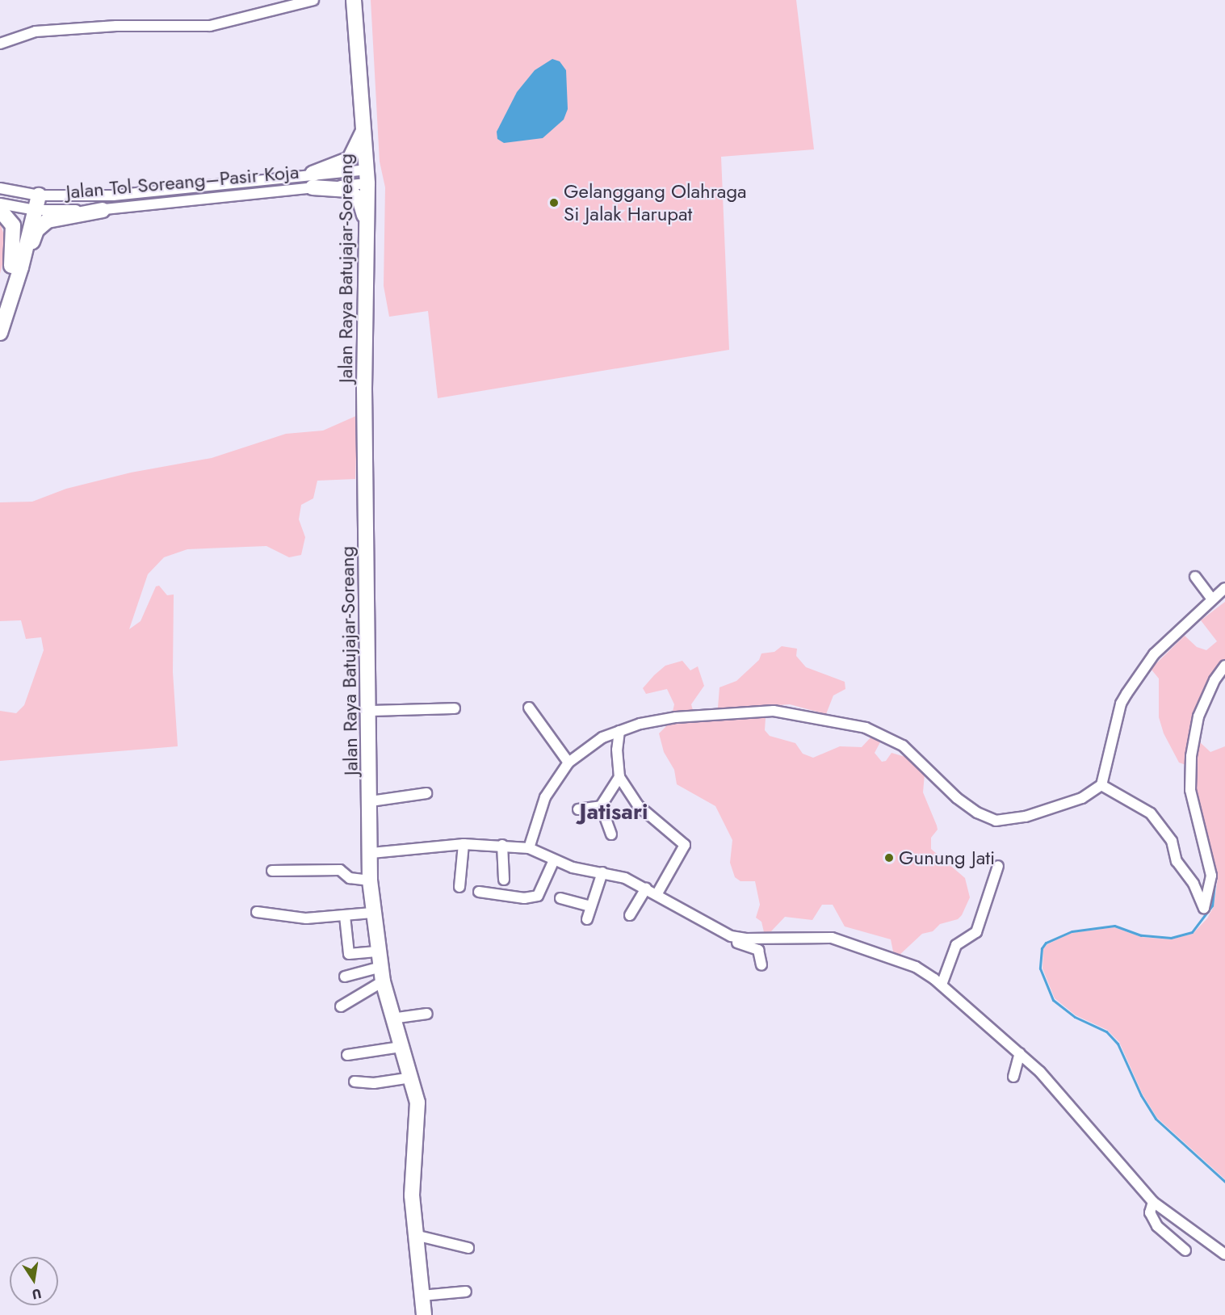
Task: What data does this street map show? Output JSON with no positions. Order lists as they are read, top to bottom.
{
  "streets": {
    "highway": ["Jalan Raya Batujajar-Soreang"],
    "street": ["Jalan Tol Soreang–Pasir Koja"]
  },
  "crossings": [
    ["Jalan Tol Soreang–Pasir Koja", "Jalan Raya Batujajar-Soreang"]
  ],
  "districts": ["Jatisari"],
  "places": ["Gelanggang Olahraga Si Jalak Harupat", "Gunung Jati"],
  "north": "bottom"
}
